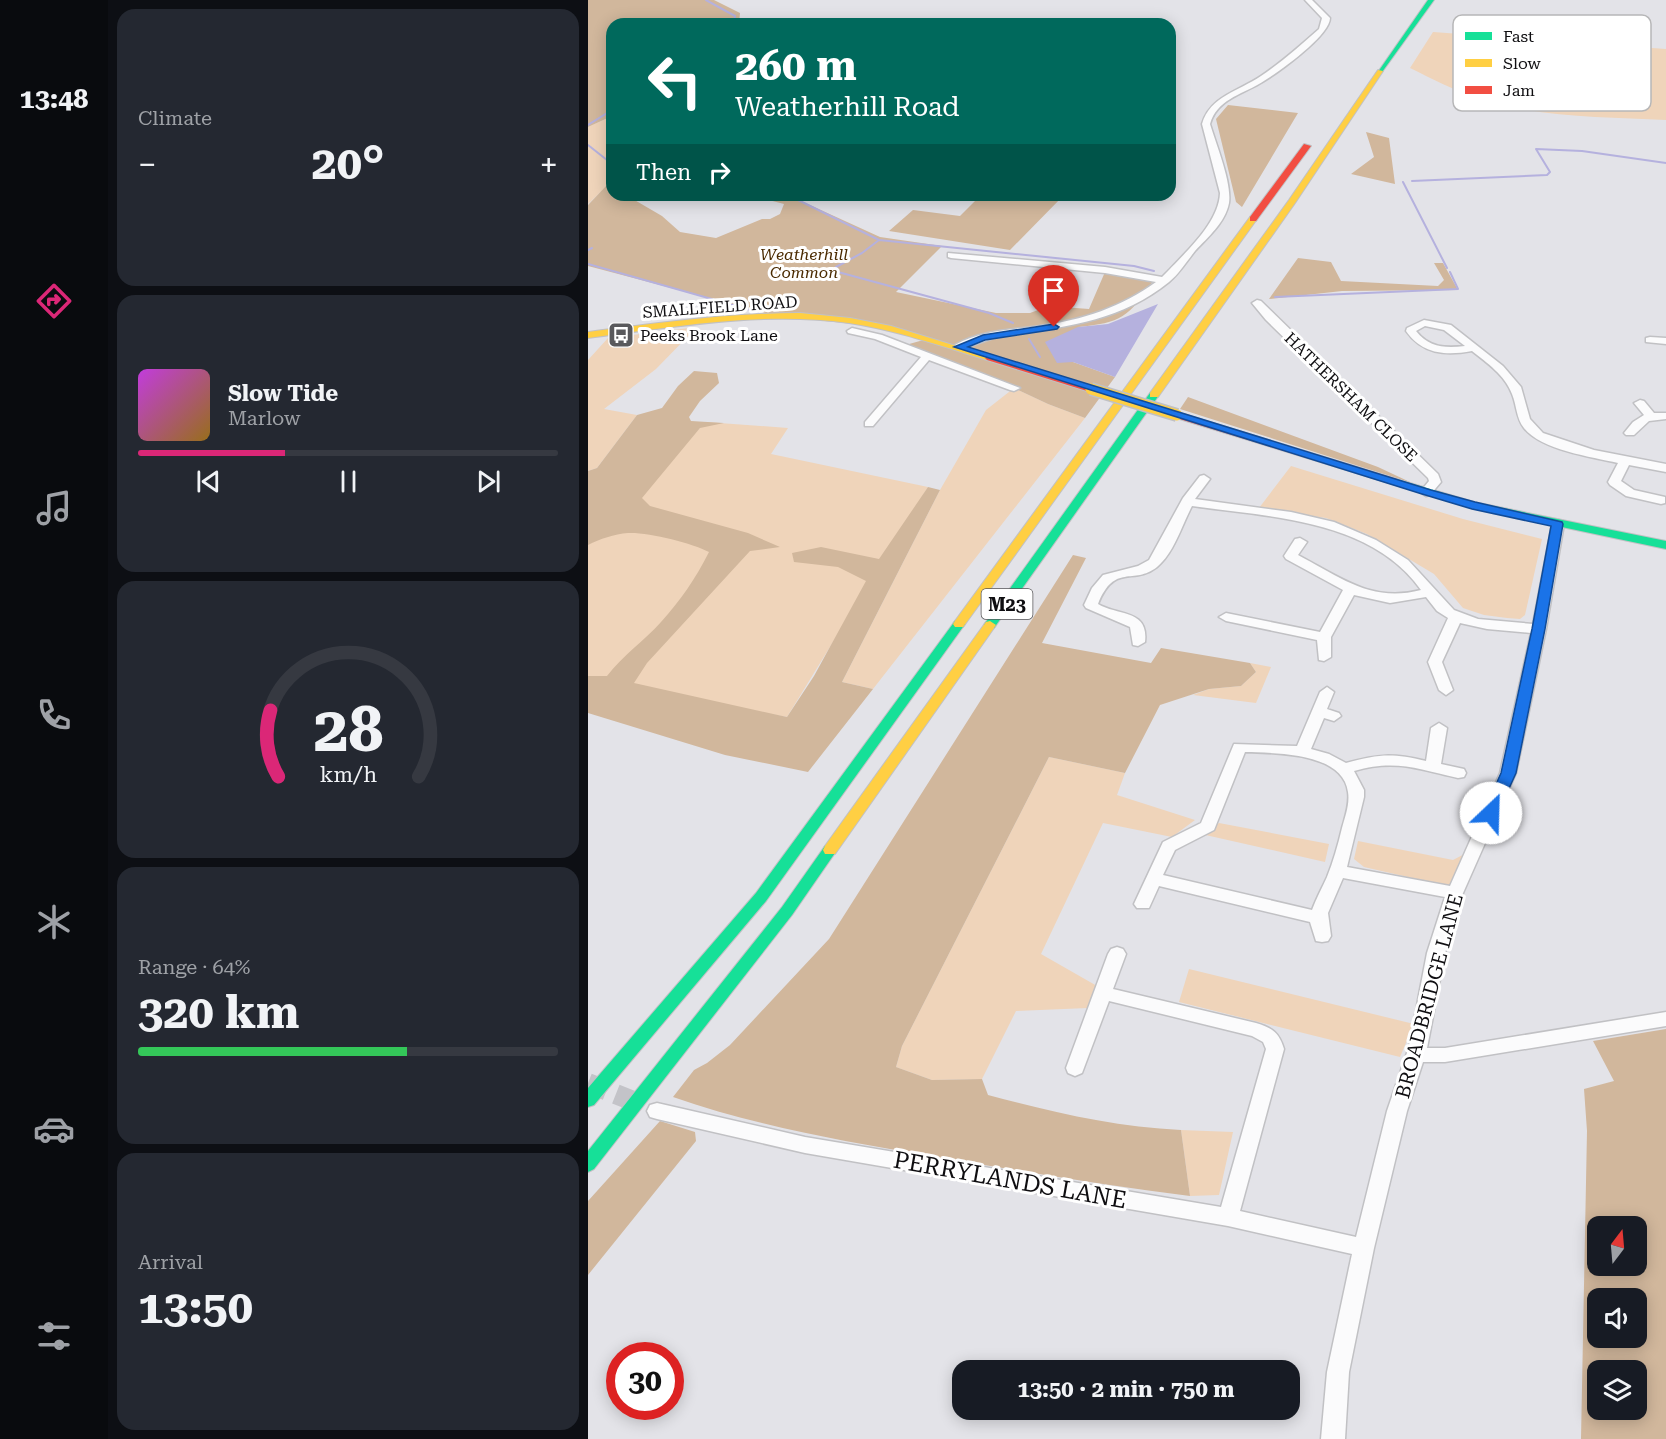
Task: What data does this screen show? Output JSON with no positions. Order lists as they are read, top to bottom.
{
  "streets": {
    "main road": ["SMALLFIELD ROAD", "M23"],
    "street": ["HATHERSHAM CLOSE", "BROADBRIDGE LANE", "PERRYLANDS LANE"]
  },
  "crossings": [
    ["SMALLFIELD ROAD", "HATHERSHAM CLOSE"],
    ["SMALLFIELD ROAD", "BROADBRIDGE LANE"],
    ["BROADBRIDGE LANE", "PERRYLANDS LANE"]
  ],
  "parks": ["Weatherhill Common"],
  "places": {
    "bus stop": ["Peeks Brook Lane"]
  },
  "legend": ["Fast", "Slow", "Jam"],
  "north": "top",
  "page": {
    "tabs": "13:48",
    "tile": [
      "Climate",
      ["Range · 64%", "320 km"],
      ["Arrival", "13:50"]
    ],
    "turn": ["260 m", "Weatherhill Road"],
    "heat": ["−", "20°", "+"],
    "then": "Then",
    "song": ["Slow Tide", "Marlow"],
    "limit": "30",
    "trip": "13:50 · 2 min · 750 m",
    "gauge": ["28", "km/h"]
  }
}
